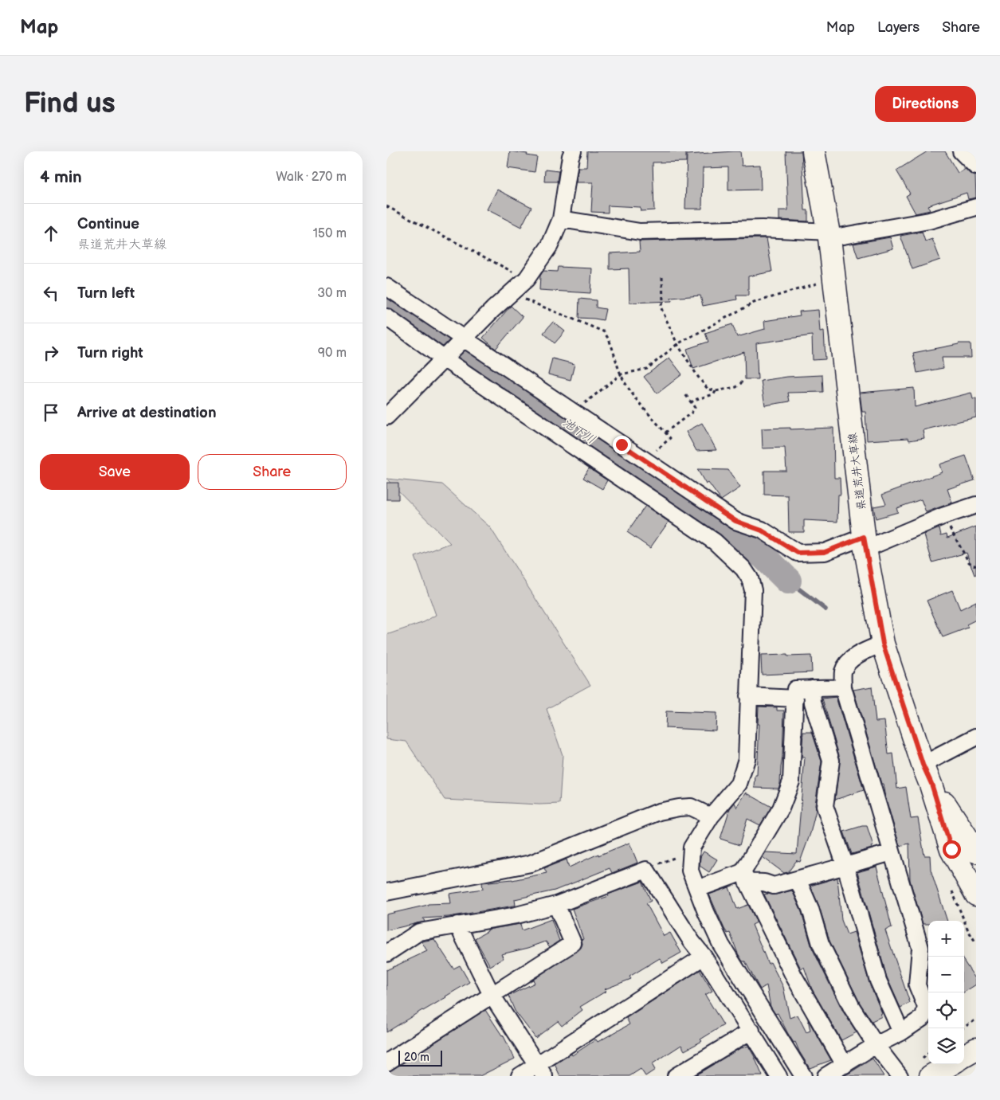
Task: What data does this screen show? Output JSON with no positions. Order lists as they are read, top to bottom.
{
  "streets": {
    "main road": ["県道荒井大草線"]
  },
  "water": ["池下川"],
  "scale_bar": "20 m",
  "page": {
    "header": "Map",
    "nav": ["Map", "Layers", "Share"],
    "buttons": [
      "Directions",
      ["Save", "Share"]
    ],
    "title": "Find us",
    "heading": ["4 min", "Walk · 270 m"],
    "list": [
      ["Continue", "県道荒井大草線", "150 m"],
      ["Turn left", "30 m"],
      ["Turn right", "90 m"],
      "Arrive at destination"
    ],
    "map_buttons": ["+", "−"],
    "scale": "20 m"
  }
}
